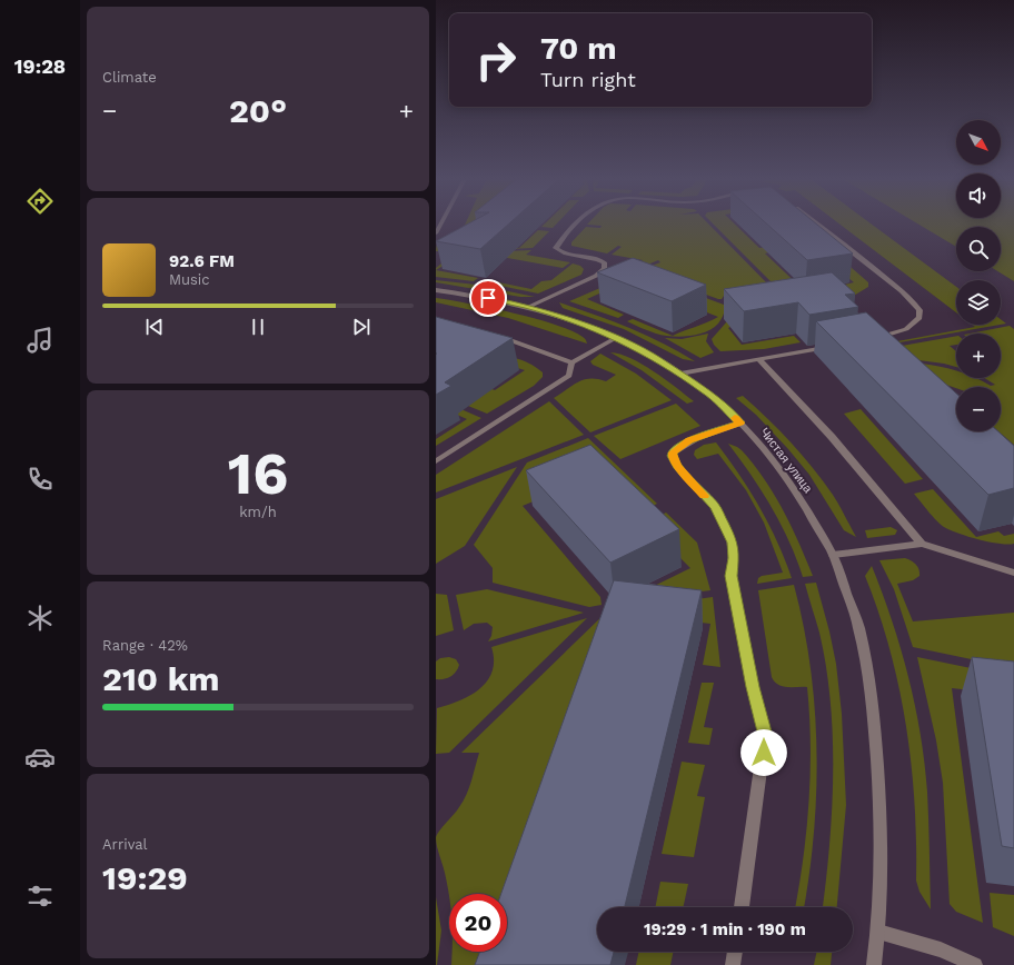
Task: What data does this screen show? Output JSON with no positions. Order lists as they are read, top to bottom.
{
  "streets": {
    "street": ["Чистая улица"]
  },
  "north": "bottom right",
  "page": {
    "tabs": "19:28",
    "tile": [
      "Climate",
      ["16", "km/h"],
      ["Range · 42%", "210 km"],
      ["Arrival", "19:29"]
    ],
    "turn": ["70 m", "Turn right"],
    "heat": ["−", "20°", "+"],
    "map_buttons": ["+", "−"],
    "song": ["92.6 FM", "Music"],
    "limit": "20",
    "trip": "19:29 · 1 min · 190 m"
  }
}
